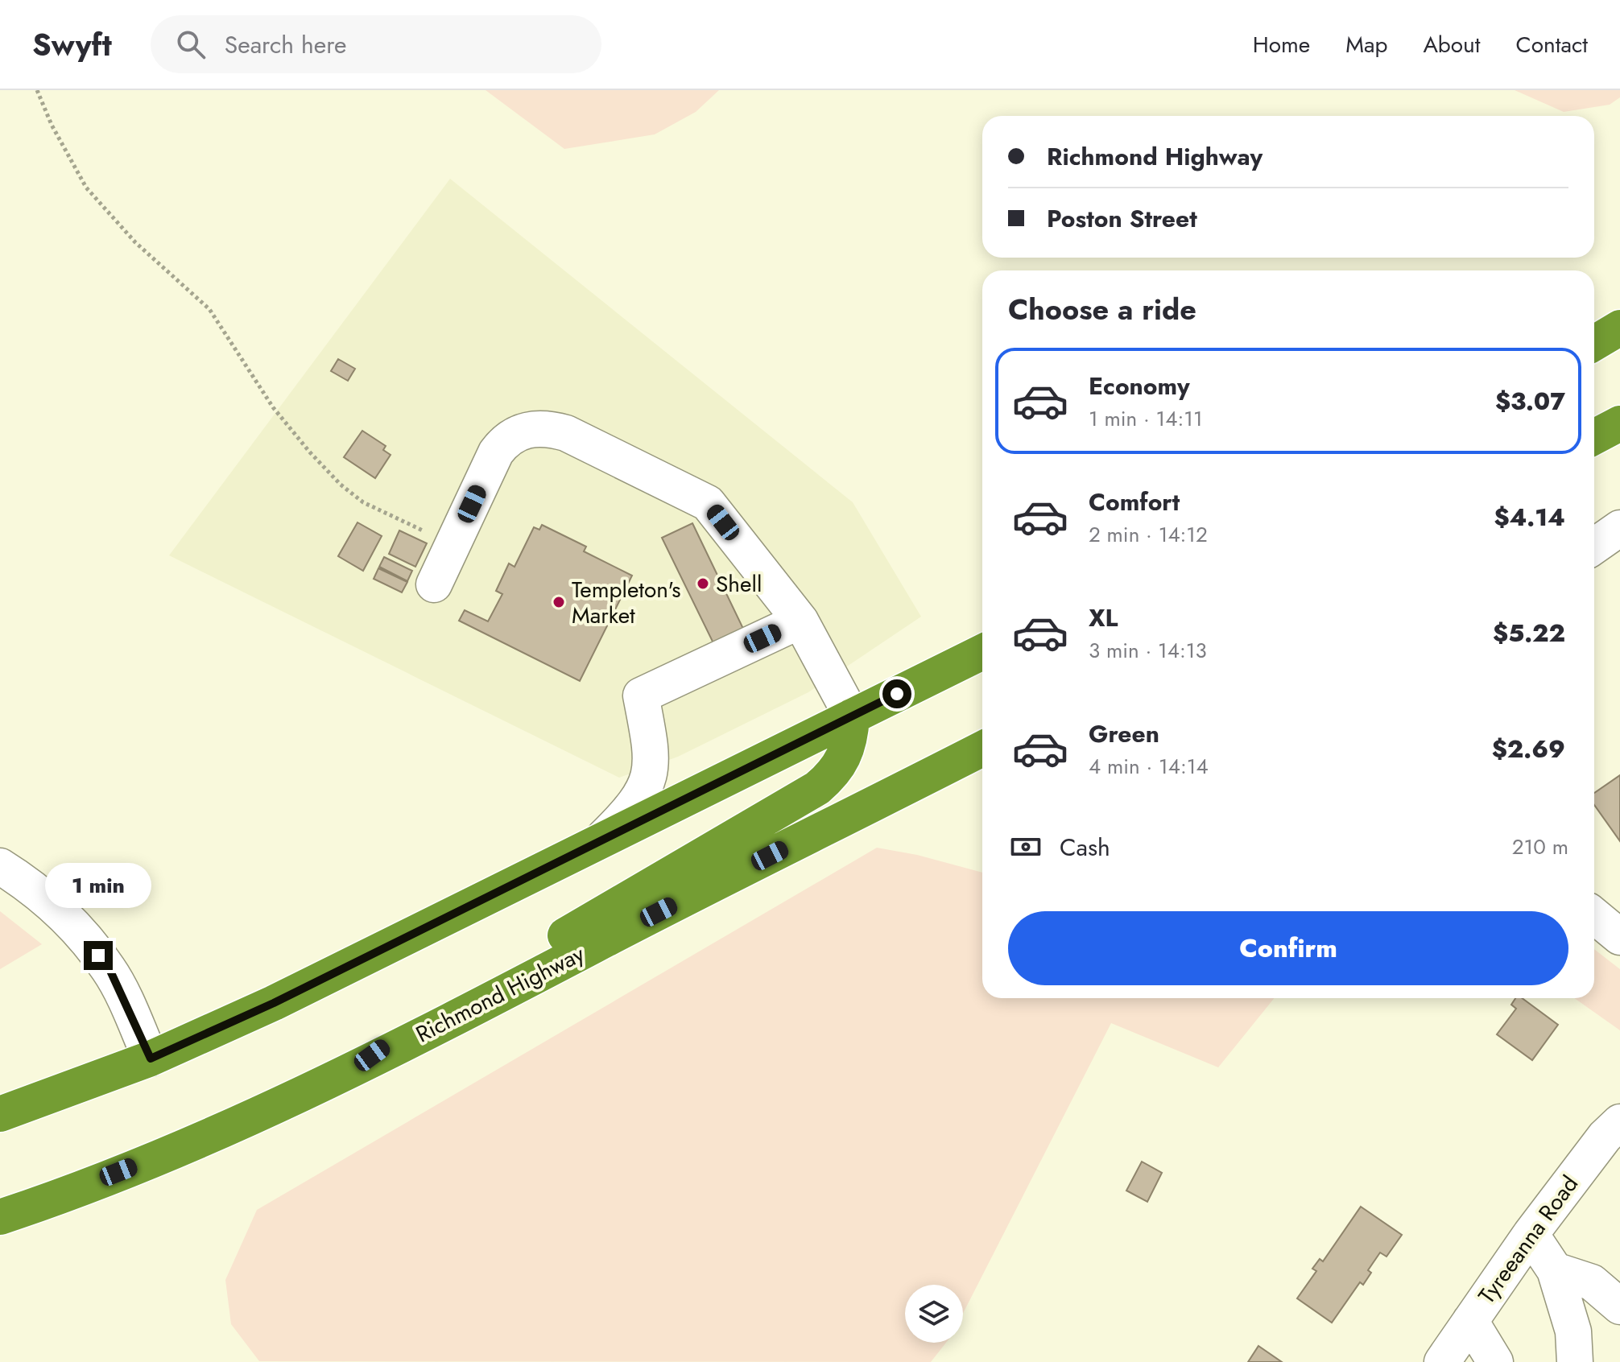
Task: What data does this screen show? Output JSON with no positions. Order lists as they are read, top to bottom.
{
  "streets": {
    "highway": ["Richmond Highway"],
    "street": ["Tyreeanna Road"]
  },
  "places": ["Shell", "Templeton's Market"],
  "page": {
    "header": "Swyft",
    "search": "Search here",
    "nav": [
      "Home",
      "Map",
      "About",
      "Contact"
    ],
    "banner": ["Richmond Highway", "Poston Street"],
    "heading": "Choose a ride",
    "list": [
      {
        "name": "Economy",
        "note": "1 min · 14:11",
        "value": "$3.07"
      },
      {
        "name": "Comfort",
        "note": "2 min · 14:12",
        "value": "$4.14"
      },
      {
        "name": "XL",
        "note": "3 min · 14:13",
        "value": "$5.22"
      },
      {
        "name": "Green",
        "note": "4 min · 14:14",
        "value": "$2.69"
      }
    ],
    "pay": ["Cash", "210 m"],
    "bubble": "1 min",
    "buttons": "Confirm"
  }
}
